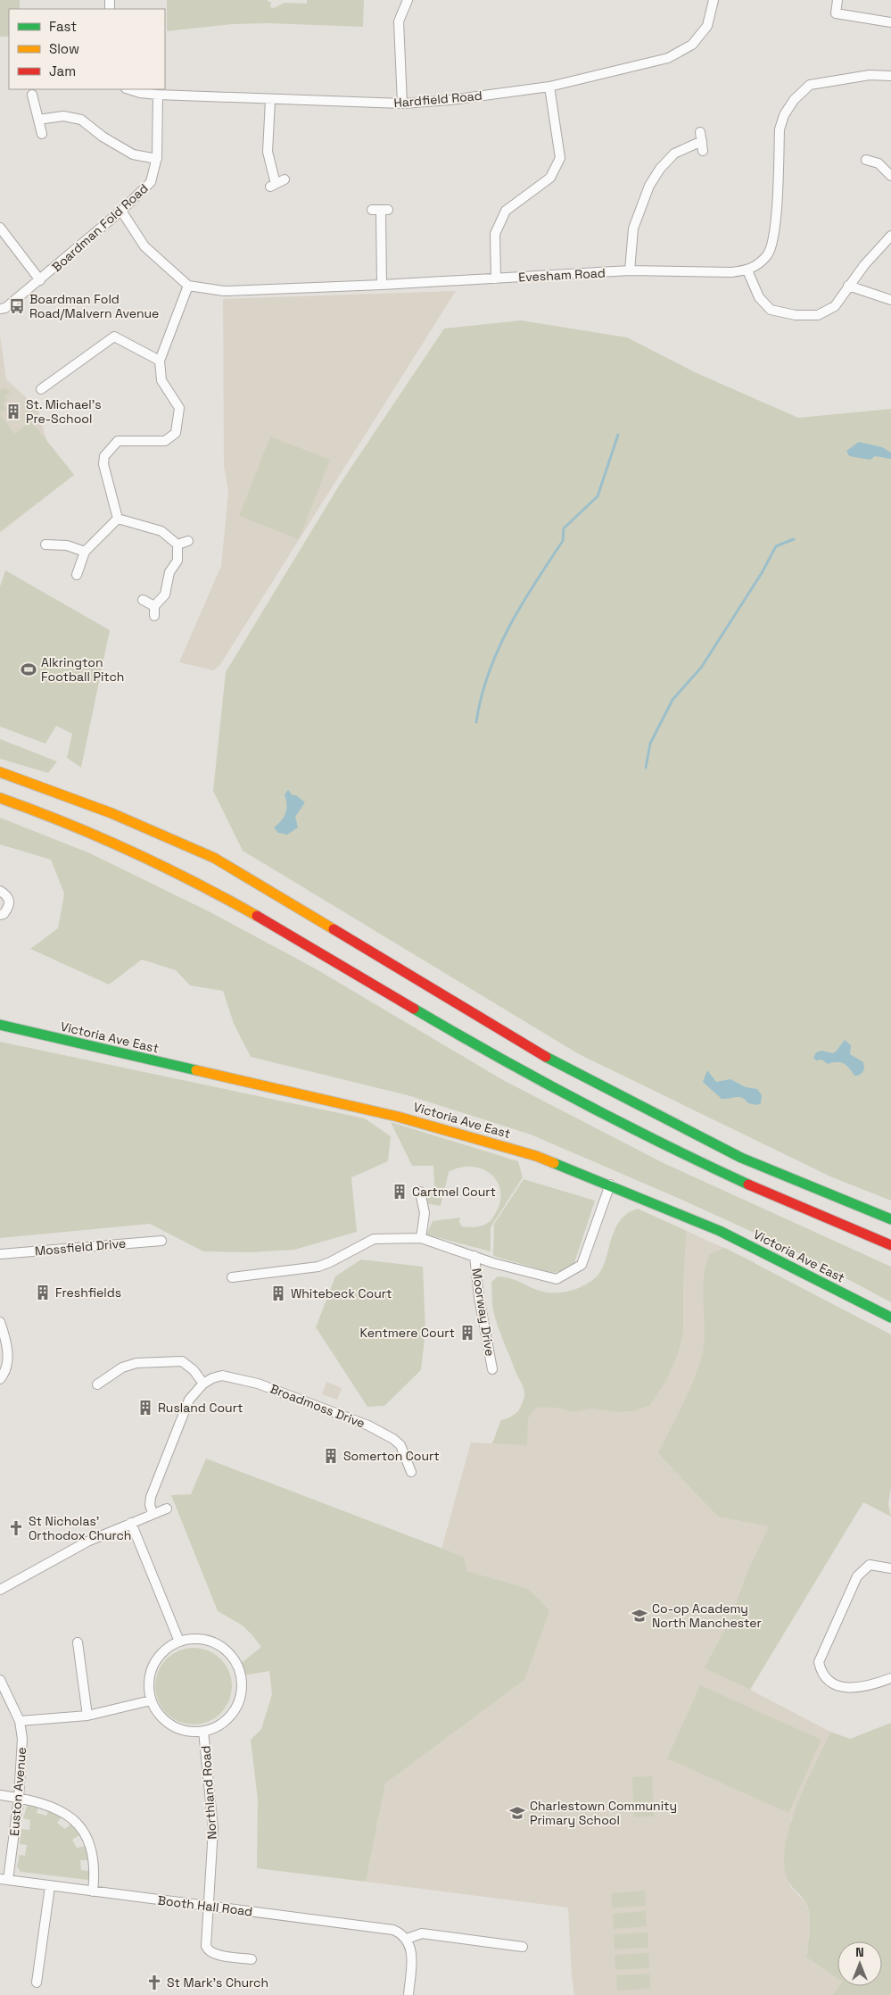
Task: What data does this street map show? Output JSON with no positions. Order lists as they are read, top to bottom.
{
  "streets": {
    "main road": ["Victoria Ave East"],
    "street": [
      "Hardfield Road",
      "Boardman Fold Road",
      "Evesham Road",
      "Mossfield Drive",
      "Moorway Drive",
      "Broadmoss Drive",
      "Euston Avenue",
      "Northland Road",
      "Booth Hall Road"
    ]
  },
  "crossings": [
    ["Hardfield Road", "Boardman Fold Road"],
    ["Victoria Ave East", "Moorway Drive"],
    ["Euston Avenue", "Booth Hall Road"],
    ["Northland Road", "Booth Hall Road"]
  ],
  "places": {
    "bus stop": ["Boardman Fold Road/Malvern Avenue"],
    "building": [
      "St. Michael's Pre-School",
      "Cartmel Court",
      "Freshfields",
      "Whitebeck Court",
      "Kentmere Court",
      "Rusland Court",
      "Somerton Court"
    ],
    "sports": ["Alkrington Football Pitch"],
    "church": ["St Nicholas' Orthodox Church", "St Mark's Church"],
    "school or university": ["Co-op Academy North Manchester", "Charlestown Community Primary School"]
  },
  "legend": ["Fast", "Slow", "Jam"],
  "north": "top"
}
